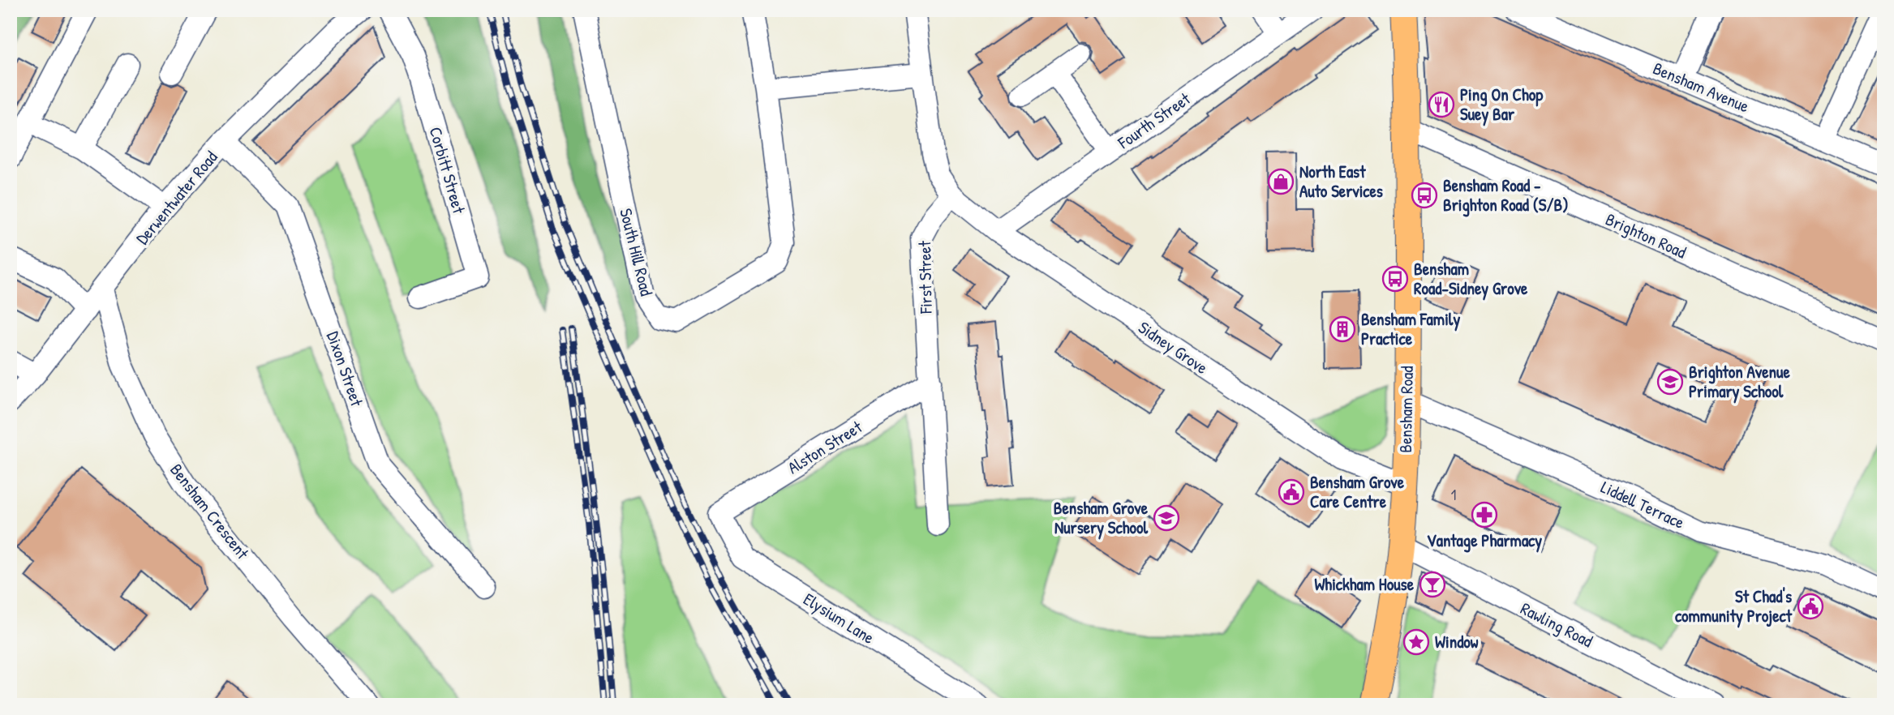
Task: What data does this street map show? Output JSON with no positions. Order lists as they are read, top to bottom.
{
  "streets": {
    "main road": ["Bensham Road"],
    "street": [
      "Bensham Avenue",
      "Fourth Street",
      "Corbitt Street",
      "Derwentwater Road",
      "Brighton Road",
      "South Hill Road",
      "First Street",
      "Sidney Grove",
      "Dixon Street",
      "Alston Street",
      "Liddell Terrace",
      "Bensham Crescent",
      "Elysium Lane",
      "Rawling Road"
    ]
  },
  "crossings": [
    ["Fourth Street", "Sidney Grove"],
    ["Derwentwater Road", "Dixon Street"],
    ["Derwentwater Road", "Bensham Crescent"],
    ["Brighton Road", "Bensham Road"],
    ["First Street", "Sidney Grove"],
    ["First Street", "Alston Street"],
    ["Sidney Grove", "Bensham Road"],
    ["Bensham Road", "Liddell Terrace"],
    ["Bensham Road", "Rawling Road"],
    ["Alston Street", "Elysium Lane"]
  ],
  "places": {
    "restaurant": ["Ping On Chop Suey Bar"],
    "shop": ["North East Auto Services"],
    "bus stop": ["Bensham Road - Brighton Road (S/B)", "Bensham Road-Sidney Grove"],
    "building": ["Bensham Family Practice"],
    "school or university": ["Brighton Avenue Primary School", "Bensham Grove Nursery School"],
    "public building": ["Bensham Grove Care Centre", "St Chad's community Project"],
    "pharmacy": ["Vantage Pharmacy"],
    "bar": ["Whickham House"],
    "place": ["Window"]
  },
  "house_numbers": ["1"]
}
